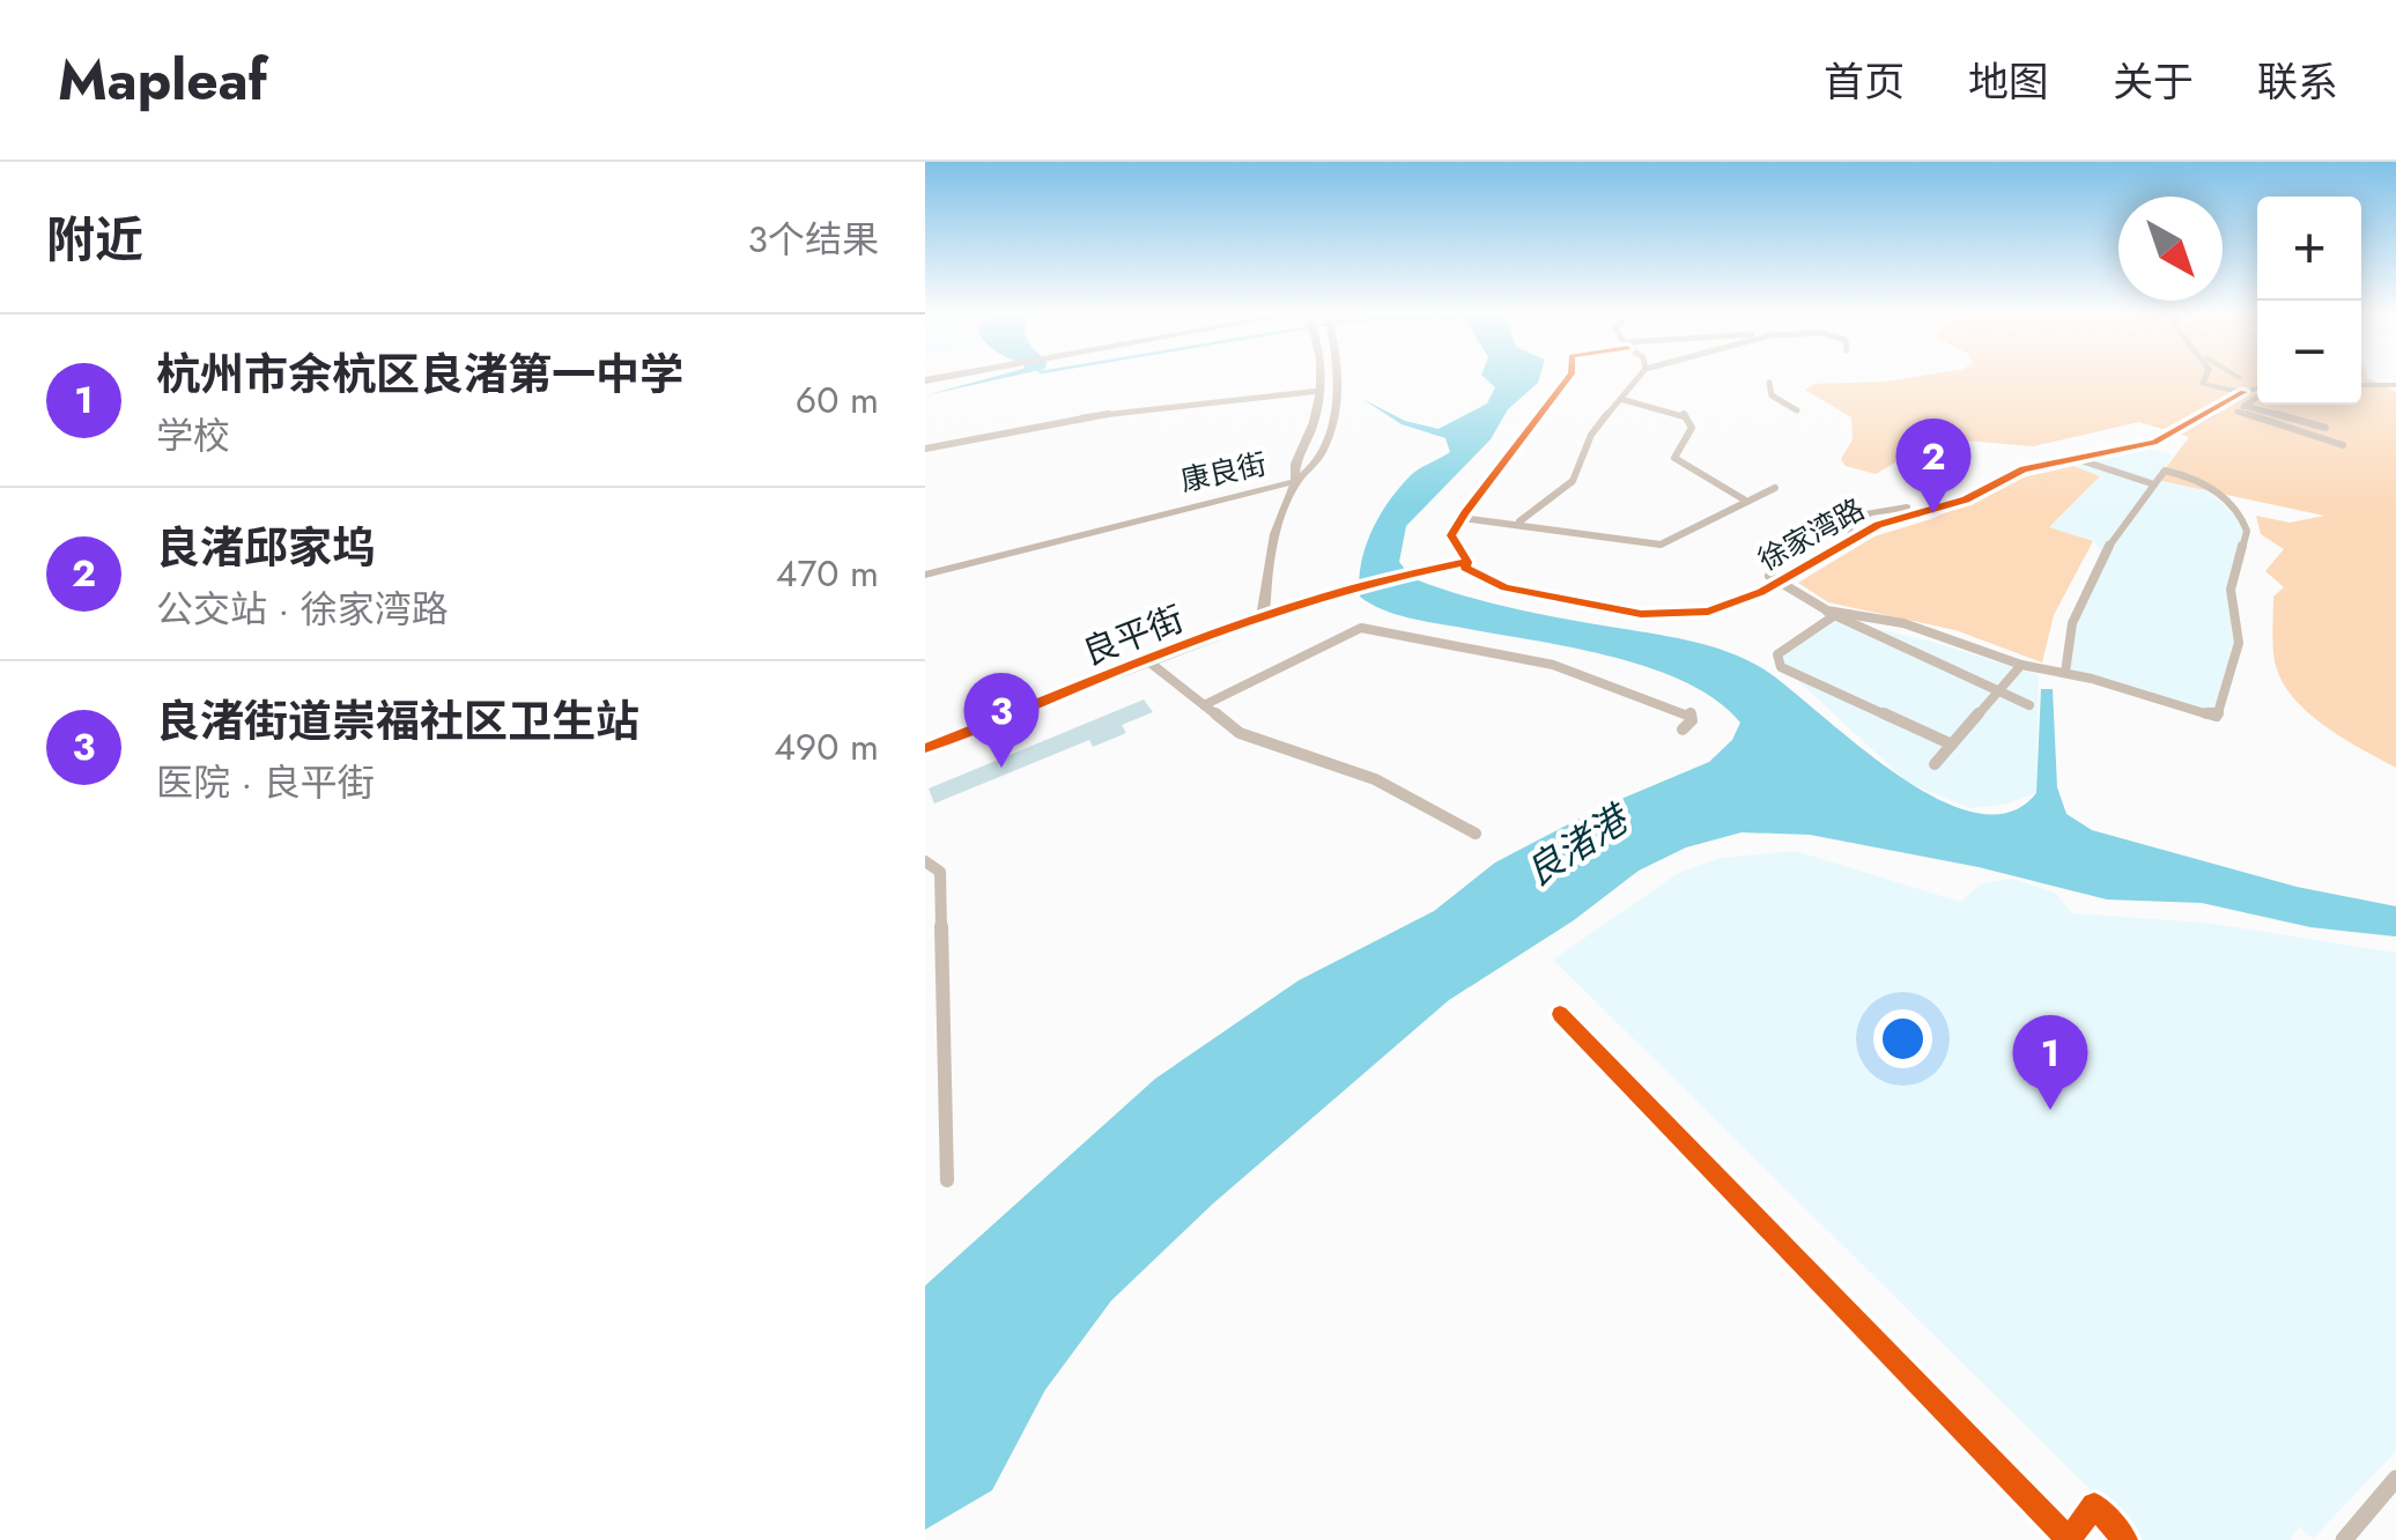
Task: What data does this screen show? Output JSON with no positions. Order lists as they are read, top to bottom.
{
  "streets": {
    "street": ["康良街", "徐家湾路", "良平街"]
  },
  "water": ["良渚港"],
  "north": "bottom right",
  "page": {
    "header": "Mapleaf",
    "nav": [
      "首页",
      "地图",
      "关于",
      "联系"
    ],
    "heading": ["附近", "3个结果"],
    "map_buttons": ["+", "−"],
    "list": [
      {
        "mark": "1",
        "name": "杭州市余杭区良渚第一中学",
        "note": "学校",
        "value": "60 m"
      },
      {
        "mark": "2",
        "name": "良渚邱家坞",
        "note": "公交站 · 徐家湾路",
        "value": "470 m"
      },
      {
        "mark": "3",
        "name": "良渚街道崇福社区卫生站",
        "note": "医院 · 良平街",
        "value": "490 m"
      }
    ],
    "pins": ["2", "3", "1"]
  }
}
